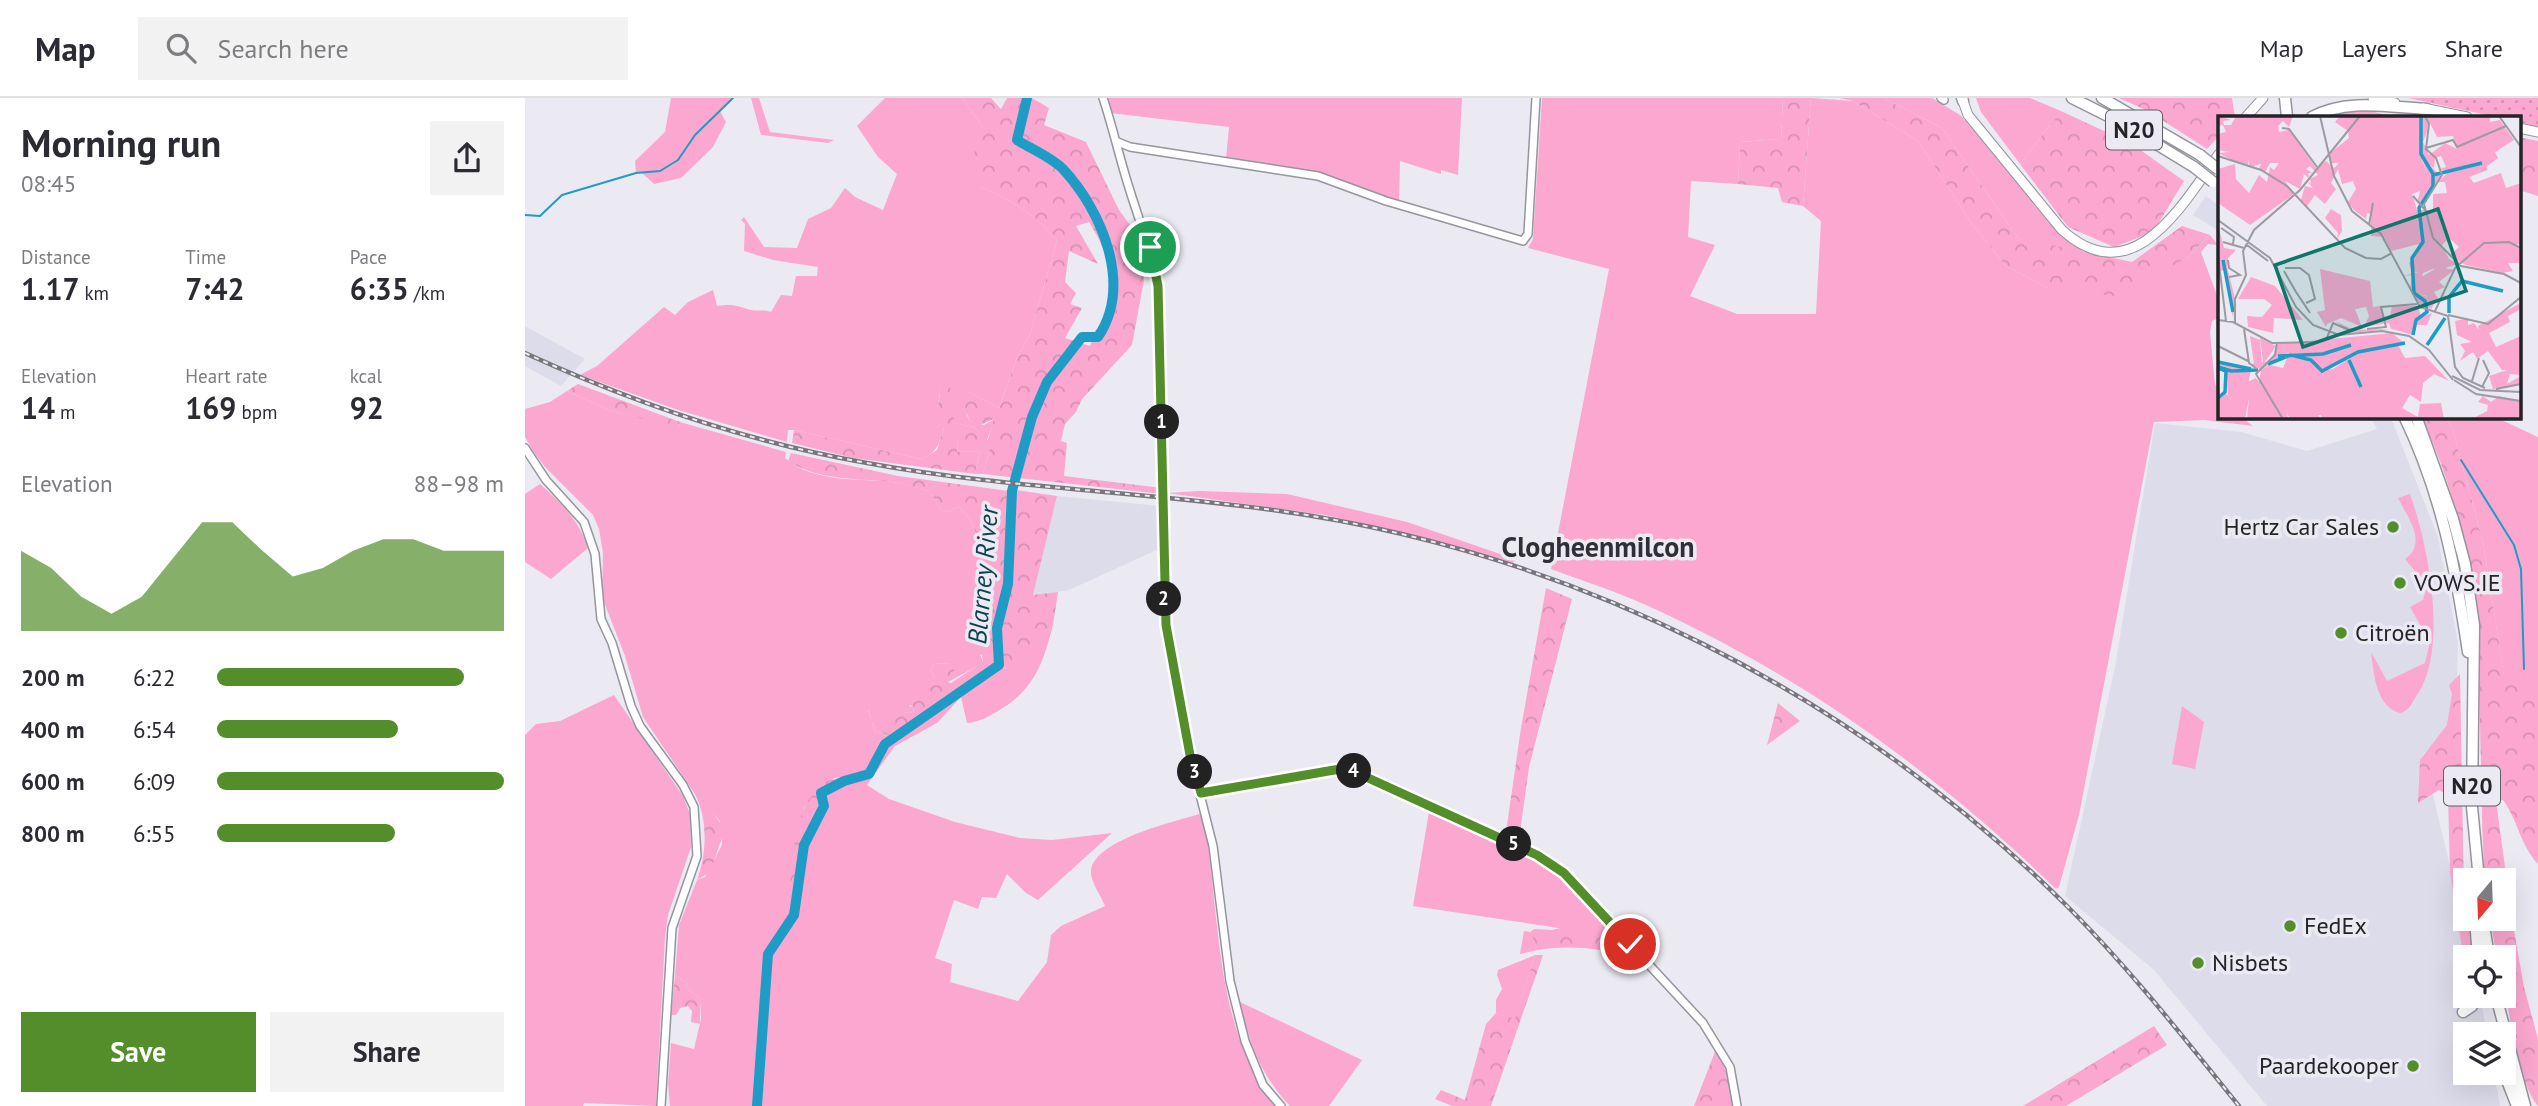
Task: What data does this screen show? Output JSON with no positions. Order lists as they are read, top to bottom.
{
  "streets": {
    "highway": ["N20"]
  },
  "districts": ["Clogheenmilcon"],
  "water": ["Blarney River"],
  "places": [
    "Hertz Car Sales",
    "VOWS.IE",
    "Citroën",
    "FedEx",
    "Nisbets",
    "Paardekooper"
  ],
  "north": "bottom",
  "page": {
    "header": "Map",
    "search": "Search here",
    "nav": ["Map", "Layers", "Share"],
    "heading": ["Morning run", "08:45"],
    "stats": [
      ["Distance", "1.17 km"],
      ["Time", "7:42"],
      ["Pace", "6:35 /km"],
      ["Elevation", "14 m"],
      ["Heart rate", "169 bpm"],
      ["kcal", "92"]
    ],
    "pins": [
      "1",
      "2",
      "4",
      "3",
      "5"
    ],
    "chart": ["Elevation", "88–98 m"],
    "list": [
      {
        "name": "200 m",
        "note": "6:22"
      },
      {
        "name": "400 m",
        "note": "6:54"
      },
      {
        "name": "600 m",
        "note": "6:09"
      },
      {
        "name": "800 m",
        "note": "6:55"
      }
    ],
    "buttons": ["Save", "Share"]
  }
}
